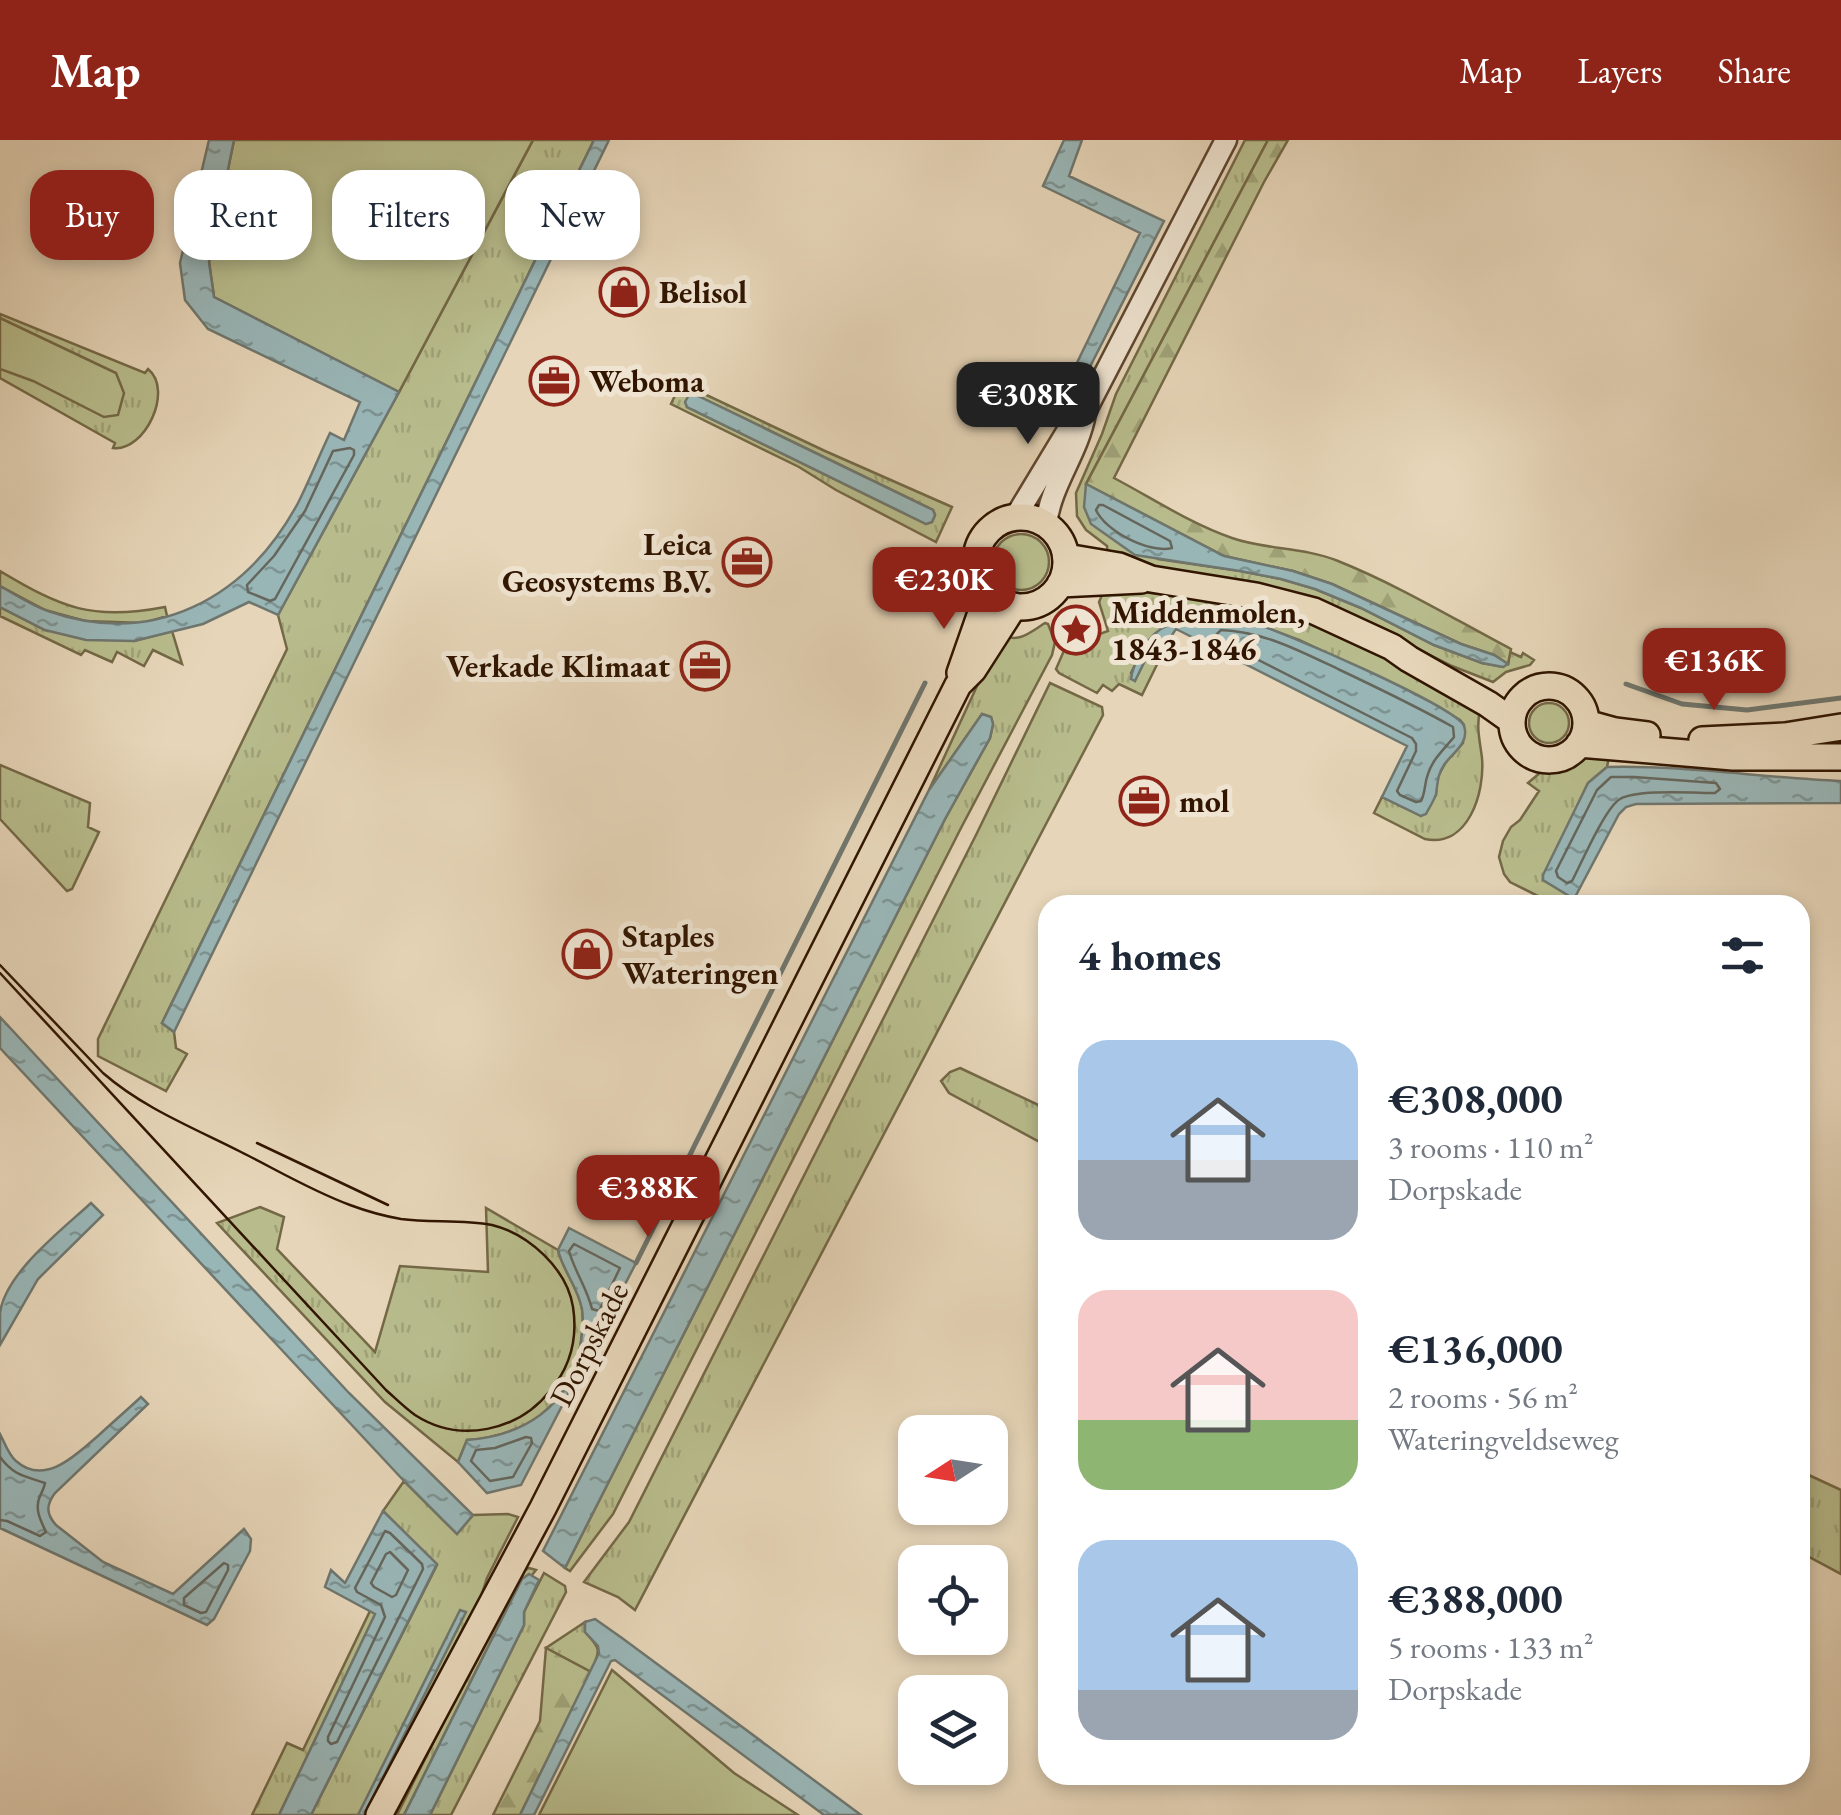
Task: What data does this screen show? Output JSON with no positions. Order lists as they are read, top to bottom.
{
  "streets": {
    "main road": ["Dorpskade"]
  },
  "places": {
    "shop": ["Belisol", "Staples Wateringen"],
    "office": [
      "Weboma",
      "Leica Geosystems B.V.",
      "Verkade Klimaat",
      "mol"
    ],
    "place": ["Middenmolen, 1843-1846"]
  },
  "north": "left",
  "page": {
    "header": "Map",
    "nav": ["Map", "Layers", "Share"],
    "chip": [
      "Buy",
      "Rent",
      "Filters",
      "New"
    ],
    "price": [
      "€308K",
      "€230K",
      "€136K",
      "€388K"
    ],
    "heading": "4 homes",
    "list": [
      {
        "name": "€308,000",
        "note": "3 rooms · 110 m² · Dorpskade"
      },
      {
        "name": "€136,000",
        "note": "2 rooms · 56 m² · Wateringveldseweg"
      },
      {
        "name": "€388,000",
        "note": "5 rooms · 133 m² · Dorpskade"
      }
    ]
  }
}
